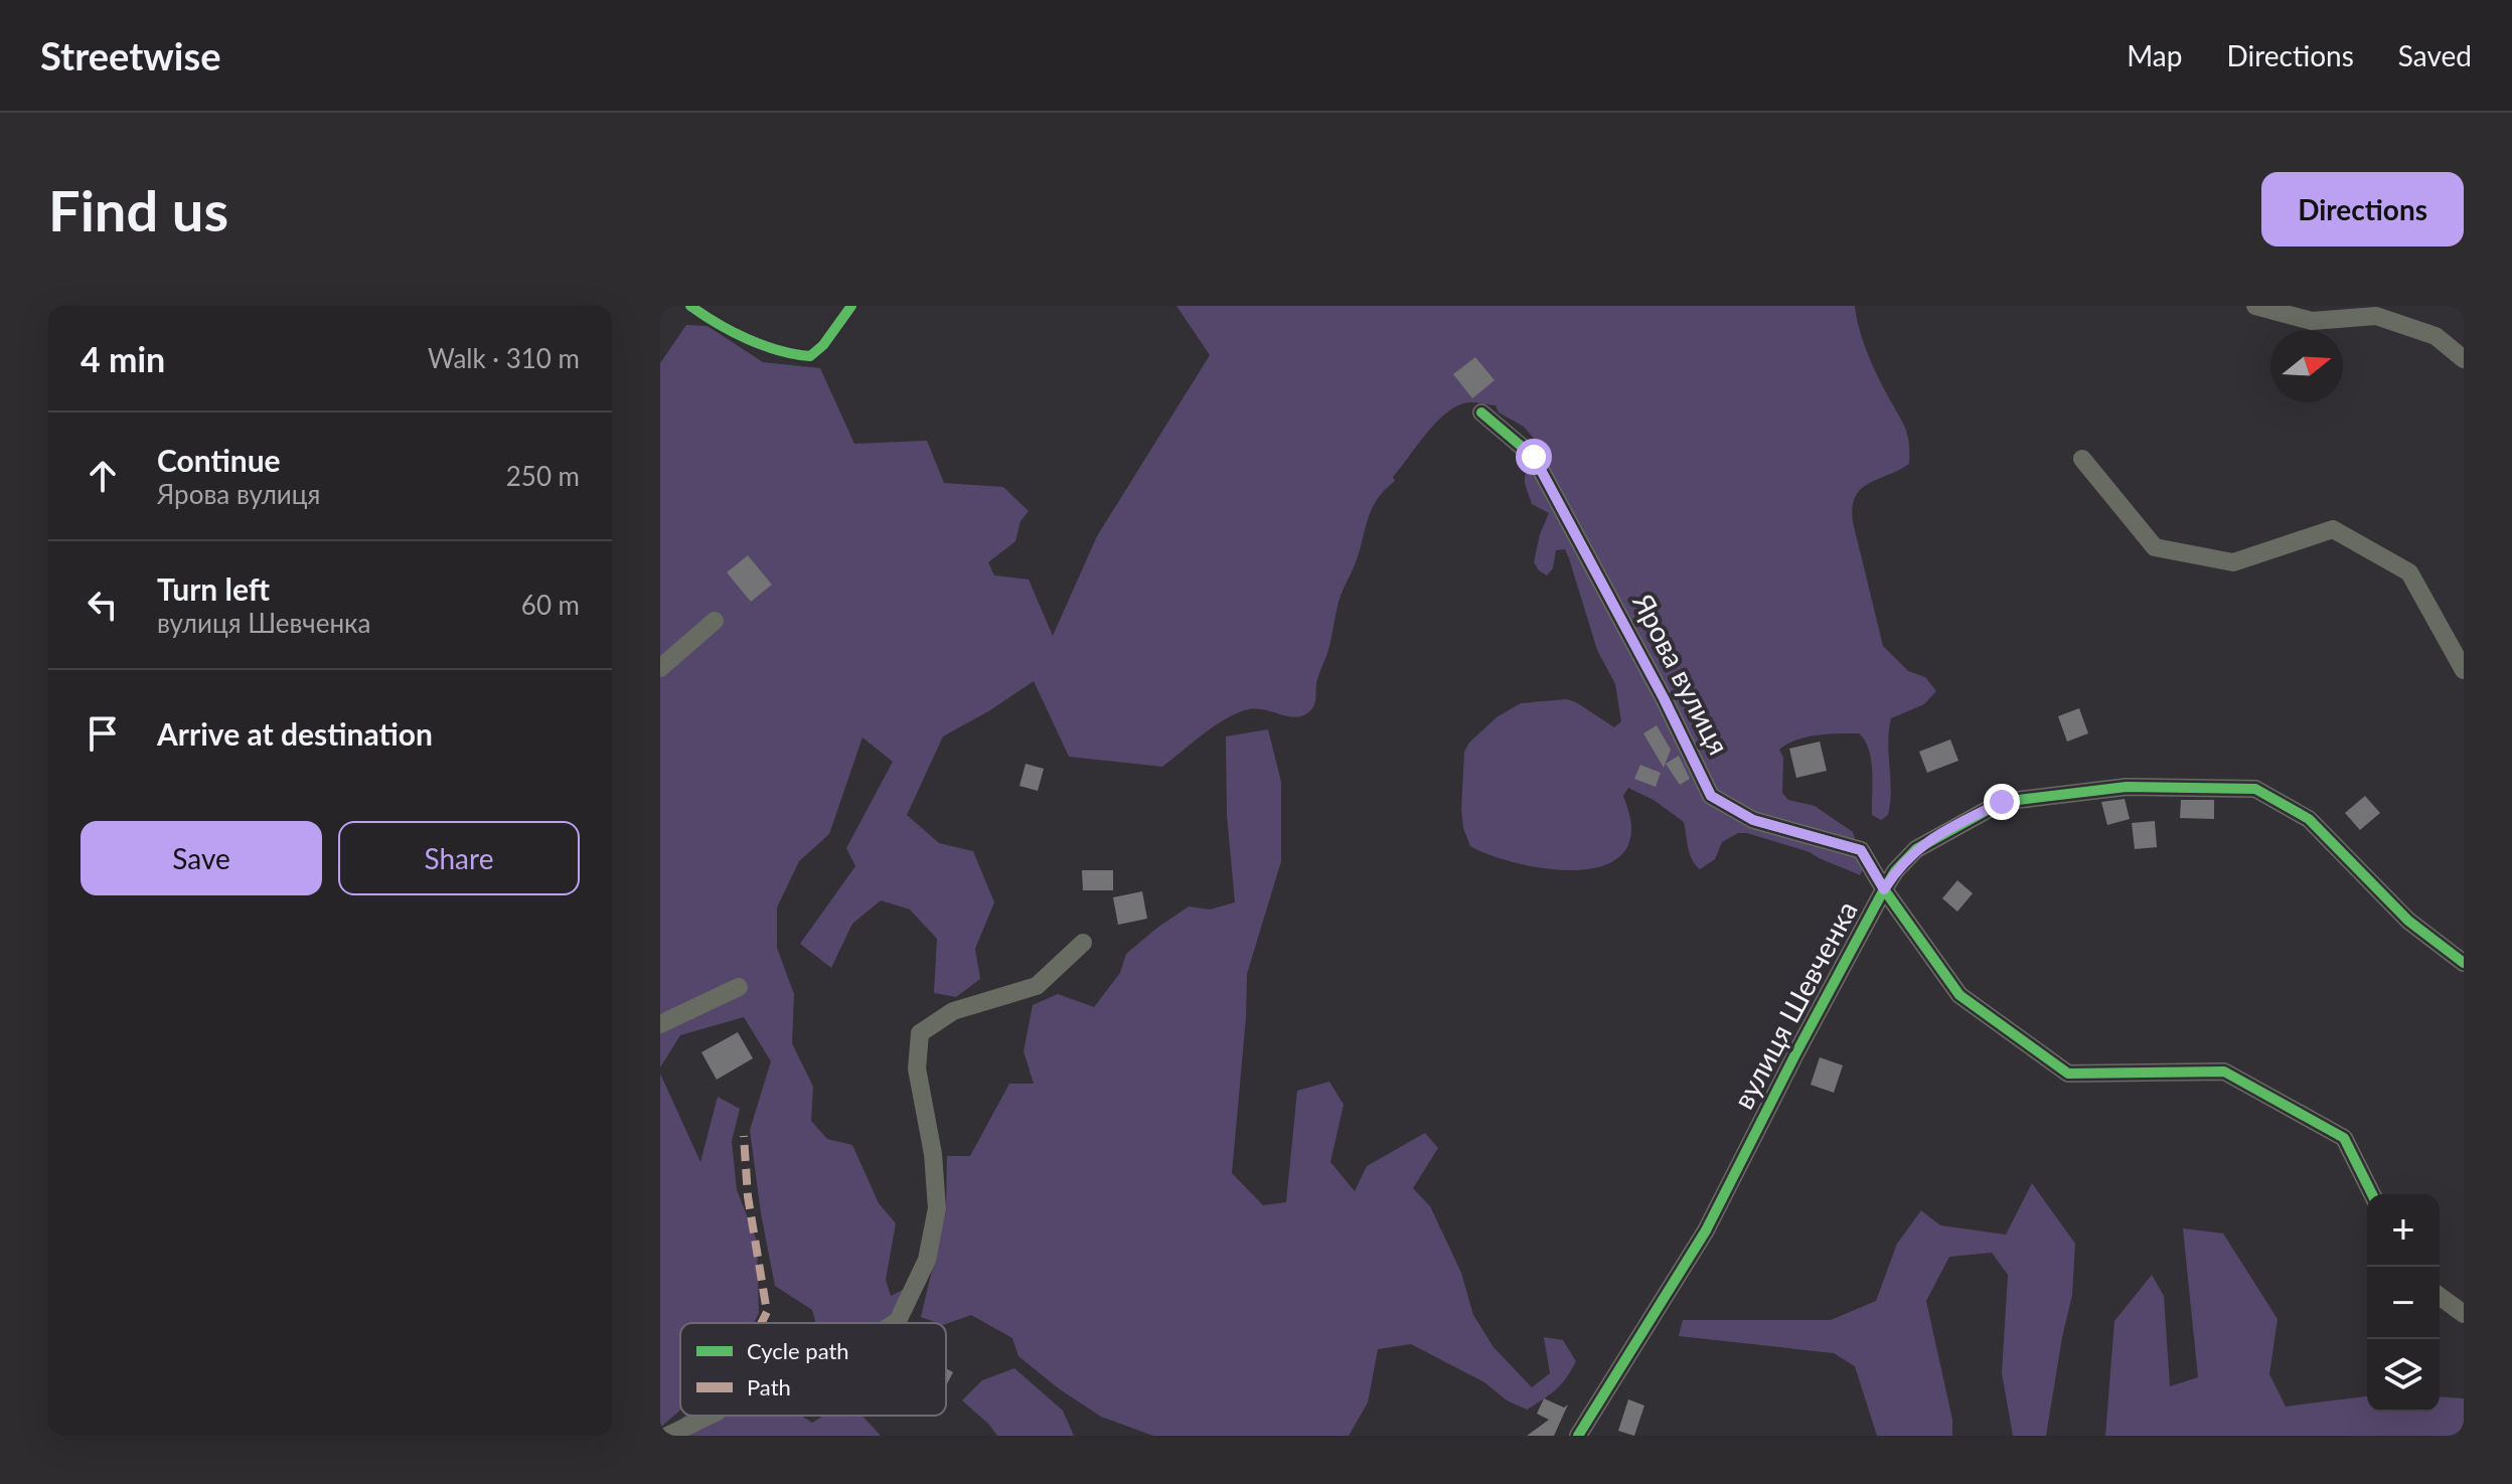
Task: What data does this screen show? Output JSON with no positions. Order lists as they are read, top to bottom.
{
  "streets": {
    "street": ["Ярова вулиця", "вулиця Шевченка"]
  },
  "crossings": [
    ["Ярова вулиця", "вулиця Шевченка"]
  ],
  "legend": ["Cycle path", "Path"],
  "north": "right",
  "page": {
    "header": "Streetwise",
    "nav": ["Map", "Directions", "Saved"],
    "buttons": [
      "Directions",
      ["Save", "Share"]
    ],
    "title": "Find us",
    "heading": ["4 min", "Walk · 310 m"],
    "list": [
      ["Continue", "Ярова вулиця", "250 m"],
      ["Turn left", "вулиця Шевченка", "60 m"],
      "Arrive at destination"
    ],
    "map_buttons": ["+", "−"]
  }
}
